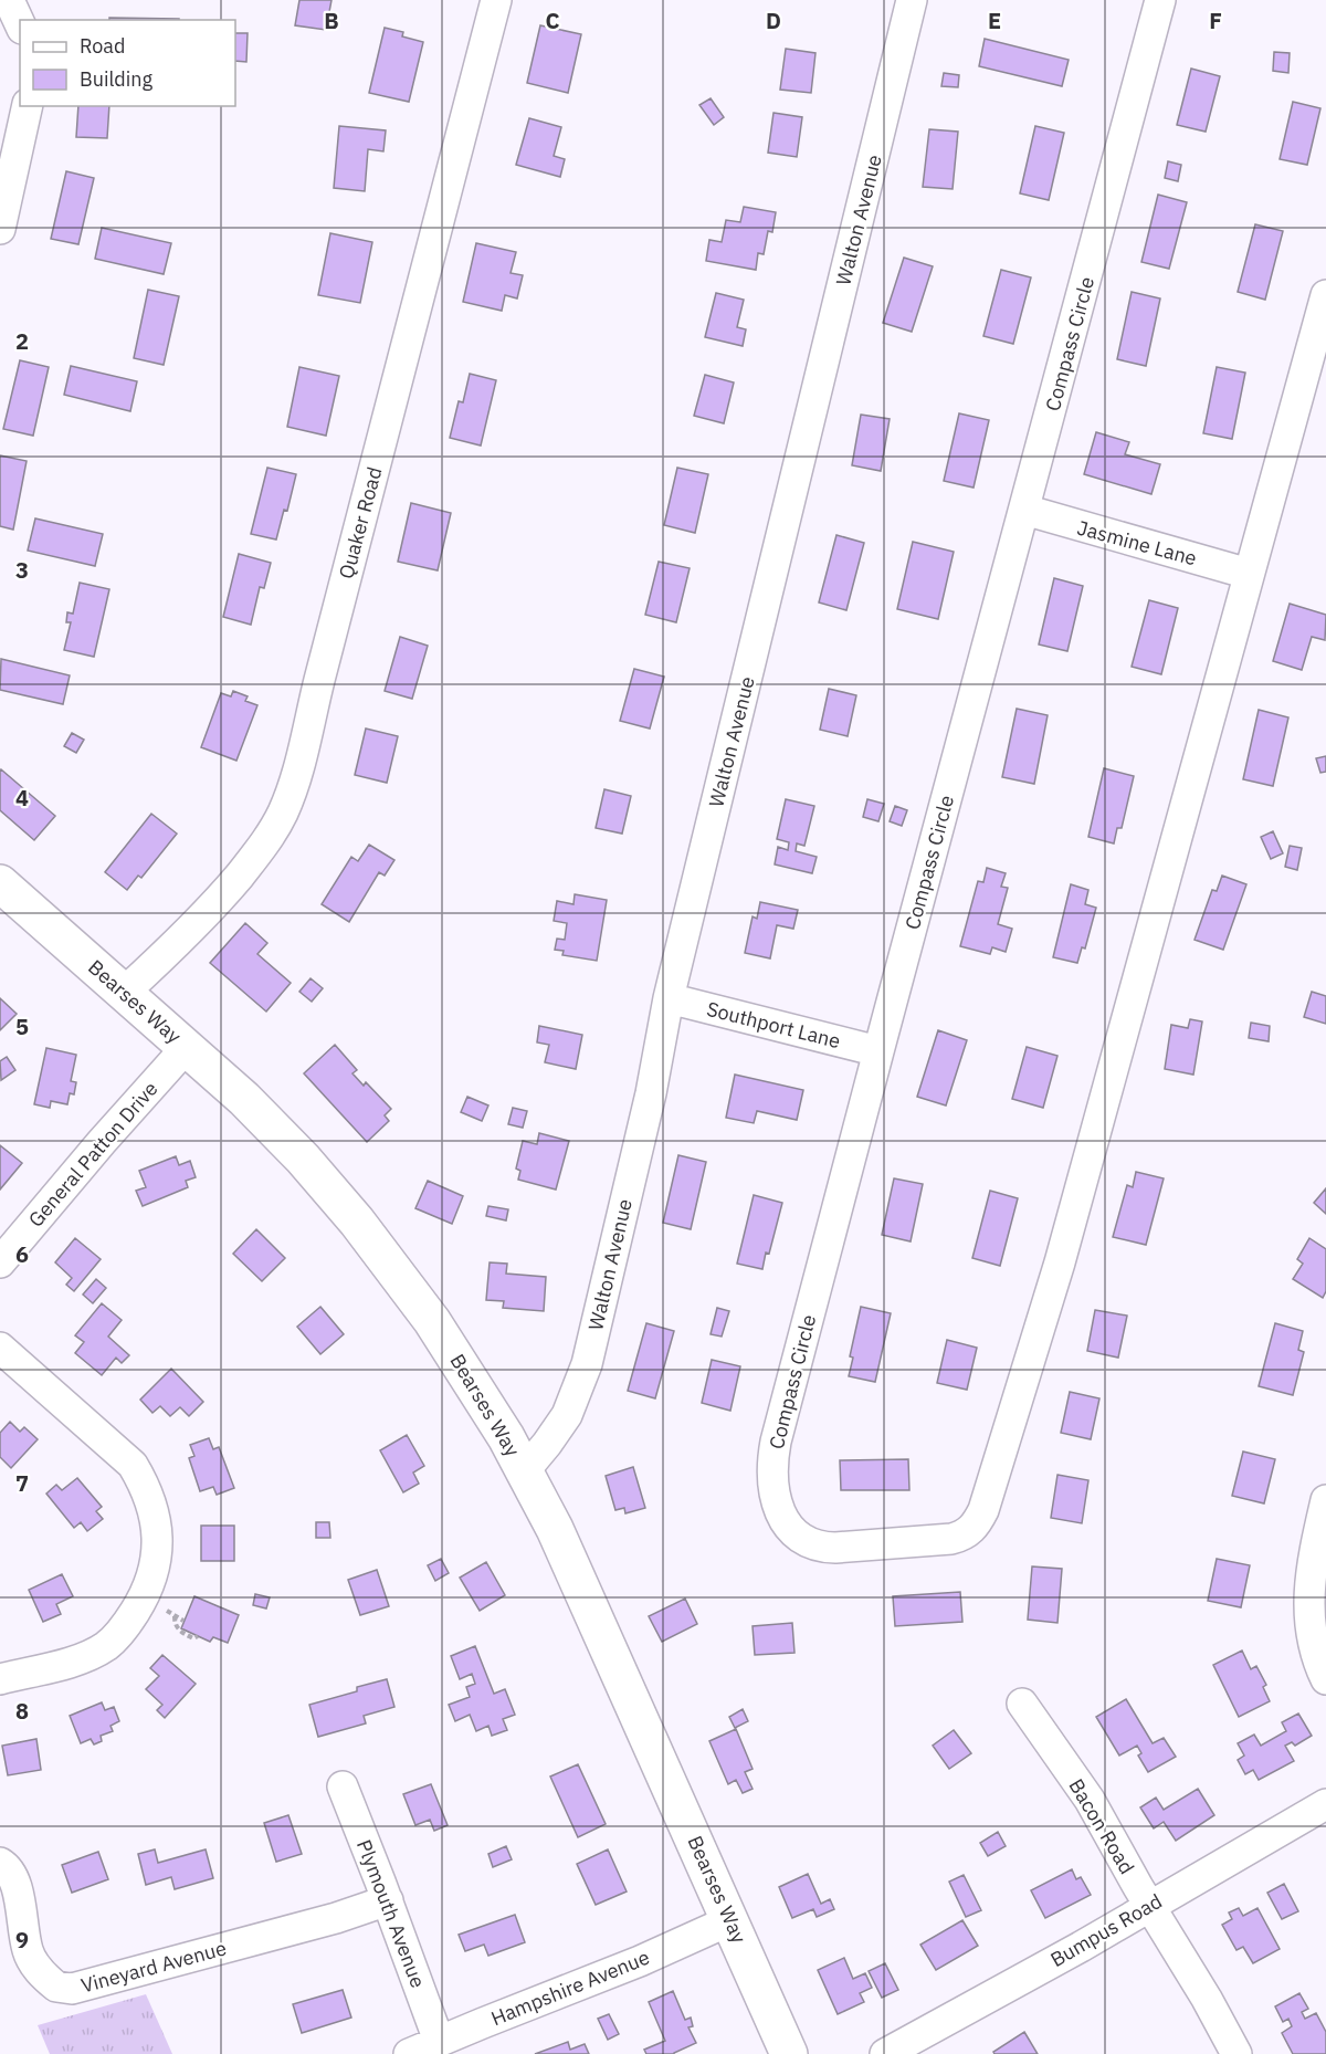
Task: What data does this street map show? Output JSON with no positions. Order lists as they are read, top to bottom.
{
  "streets": {
    "main road": ["Bearses Way"],
    "street": [
      "Walton Avenue",
      "Compass Circle",
      "Quaker Road",
      "Jasmine Lane",
      "Southport Lane",
      "General Patton Drive",
      "Bacon Road",
      "Plymouth Avenue",
      "Bumpus Road",
      "Vineyard Avenue",
      "Hampshire Avenue"
    ]
  },
  "crossings": [
    ["Walton Avenue", "Bearses Way"],
    ["Walton Avenue", "Southport Lane"],
    ["Compass Circle", "Jasmine Lane"],
    ["Compass Circle", "Southport Lane"],
    ["Quaker Road", "Bearses Way"],
    ["Bearses Way", "General Patton Drive"],
    ["Bearses Way", "Hampshire Avenue"],
    ["Bacon Road", "Bumpus Road"],
    ["Plymouth Avenue", "Vineyard Avenue"],
    ["Plymouth Avenue", "Hampshire Avenue"]
  ],
  "legend": ["Road", "Building"],
  "grid": {
    "columns": [
      "B",
      "C",
      "D",
      "E",
      "F"
    ],
    "rows": [
      "2",
      "3",
      "4",
      "5",
      "6",
      "7",
      "8",
      "9"
    ]
  }
}
